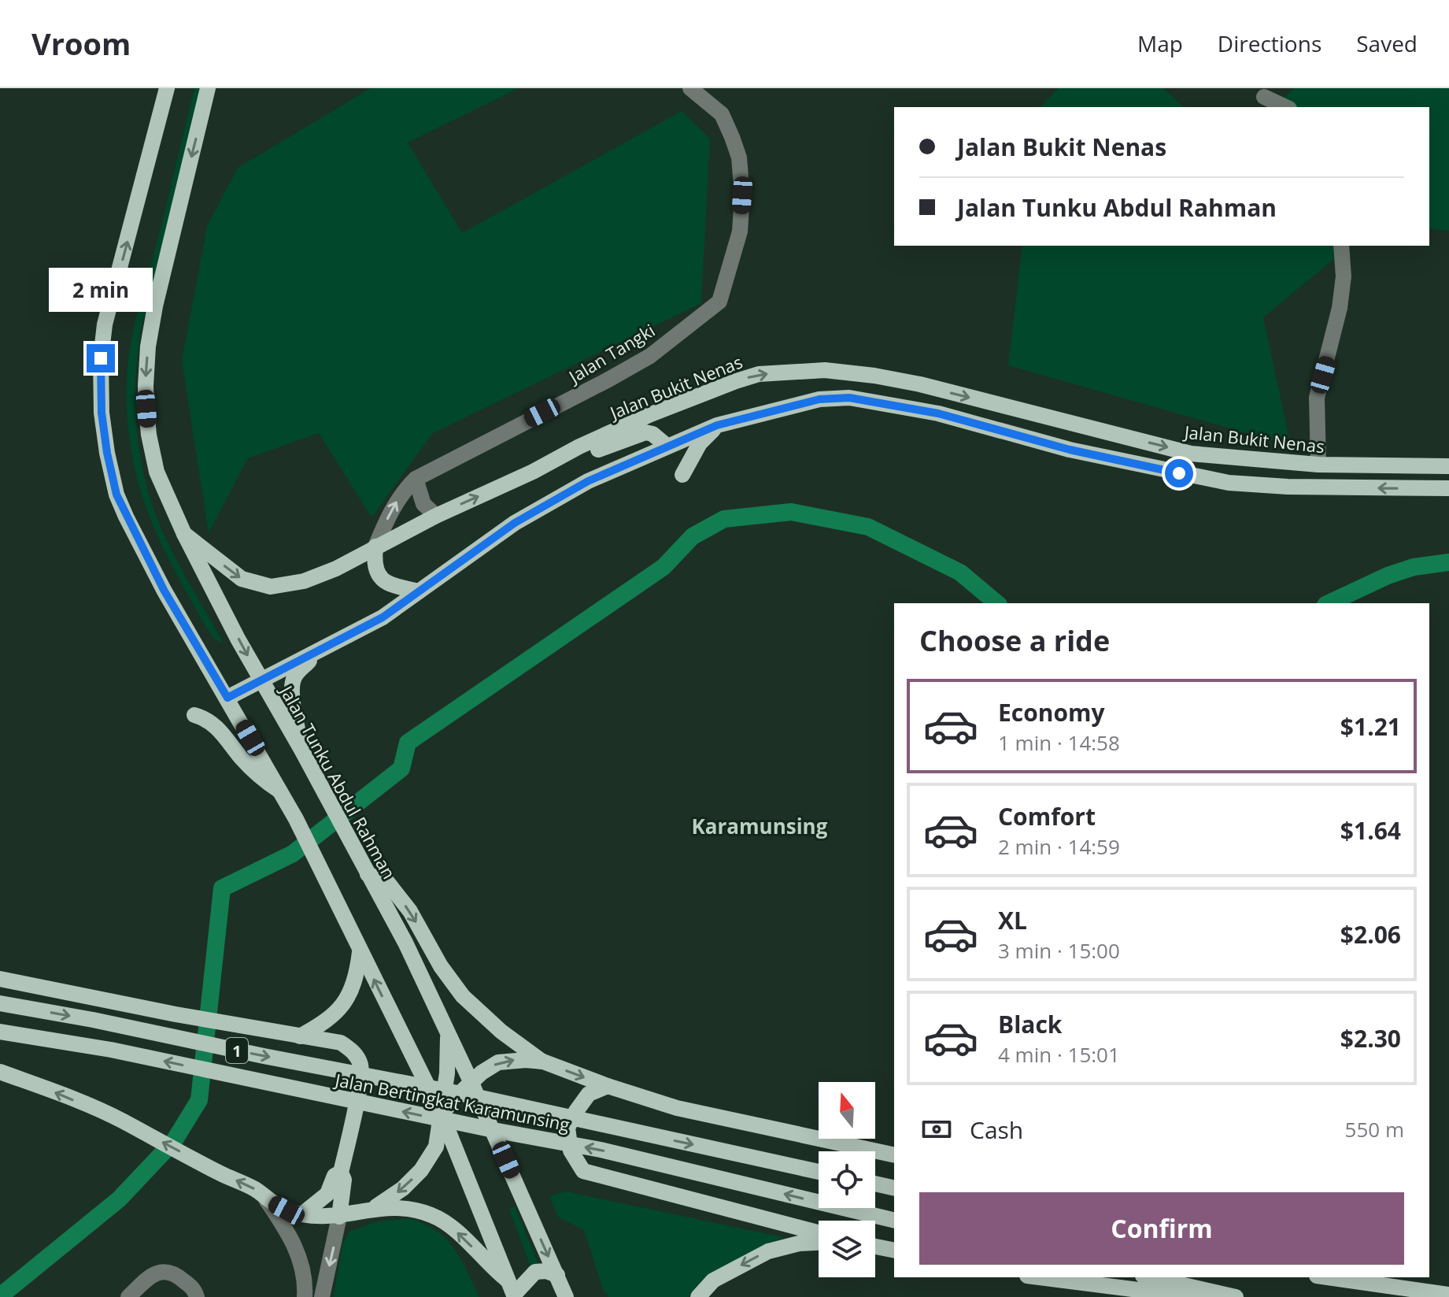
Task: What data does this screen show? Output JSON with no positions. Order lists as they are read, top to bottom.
{
  "streets": {
    "main road": [
      "Jalan Bukit Nenas",
      "Jalan Tunku Abdul Rahman",
      "1",
      "Jalan Bertingkat Karamunsing"
    ],
    "street": ["Jalan Tangki"]
  },
  "crossings": [
    ["Jalan Tangki", "Jalan Bukit Nenas"],
    ["Jalan Bukit Nenas", "Jalan Tunku Abdul Rahman"]
  ],
  "districts": ["Karamunsing"],
  "north": "top",
  "page": {
    "header": "Vroom",
    "nav": ["Map", "Directions", "Saved"],
    "banner": ["Jalan Bukit Nenas", "Jalan Tunku Abdul Rahman"],
    "bubble": "2 min",
    "heading": "Choose a ride",
    "list": [
      {
        "name": "Economy",
        "note": "1 min · 14:58",
        "value": "$1.21"
      },
      {
        "name": "Comfort",
        "note": "2 min · 14:59",
        "value": "$1.64"
      },
      {
        "name": "XL",
        "note": "3 min · 15:00",
        "value": "$2.06"
      },
      {
        "name": "Black",
        "note": "4 min · 15:01",
        "value": "$2.30"
      }
    ],
    "pay": ["Cash", "550 m"],
    "buttons": "Confirm"
  }
}
